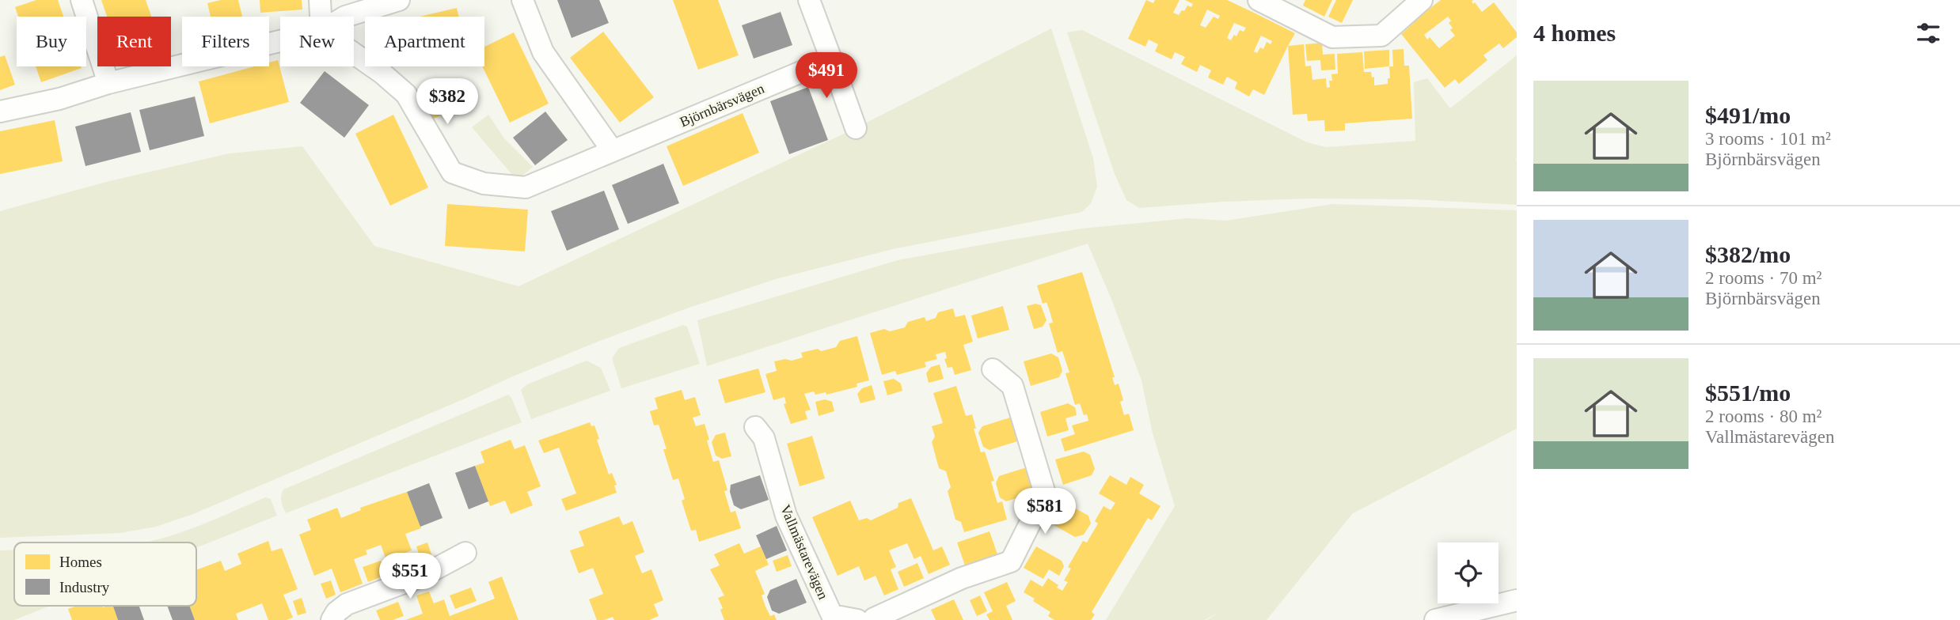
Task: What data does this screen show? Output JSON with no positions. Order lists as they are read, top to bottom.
{
  "streets": {
    "street": ["Björnbärsvägen", "Vallmästarevägen"]
  },
  "legend": ["Homes", "Industry"],
  "page": {
    "heading": "4 homes",
    "chip": [
      "Buy",
      "Rent",
      "Filters",
      "New",
      "Apartment"
    ],
    "price": [
      "$491",
      "$382",
      "$581",
      "$551"
    ],
    "list": [
      {
        "name": "$491/mo",
        "note": "3 rooms · 101 m² · Björnbärsvägen"
      },
      {
        "name": "$382/mo",
        "note": "2 rooms · 70 m² · Björnbärsvägen"
      },
      {
        "name": "$551/mo",
        "note": "2 rooms · 80 m² · Vallmästarevägen"
      }
    ]
  }
}
